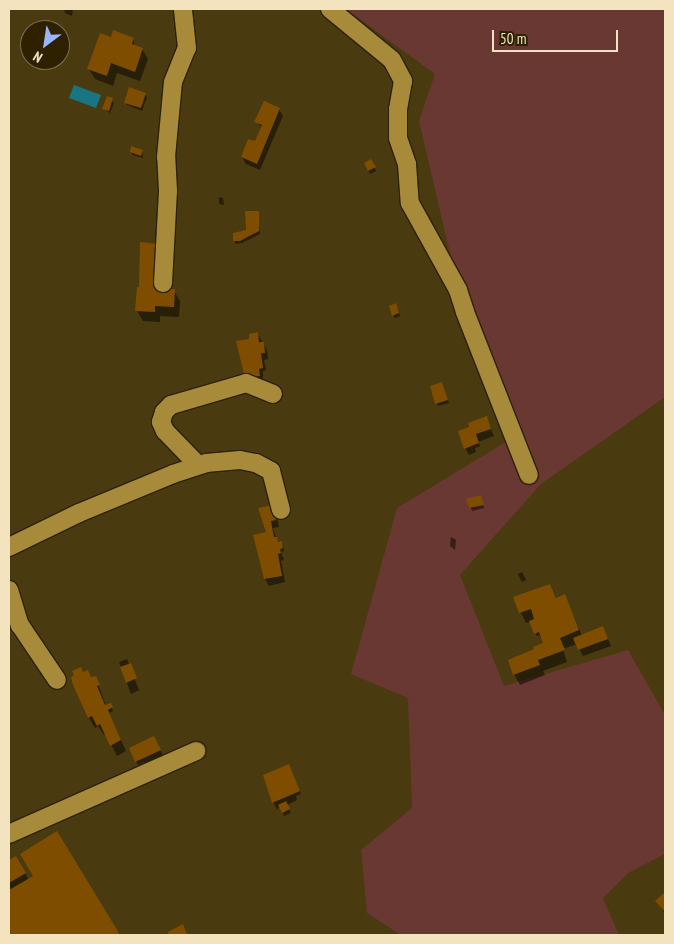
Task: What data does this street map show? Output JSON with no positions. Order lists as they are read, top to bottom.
{
  "scale_bar": "50 m",
  "north": "bottom left"
}
